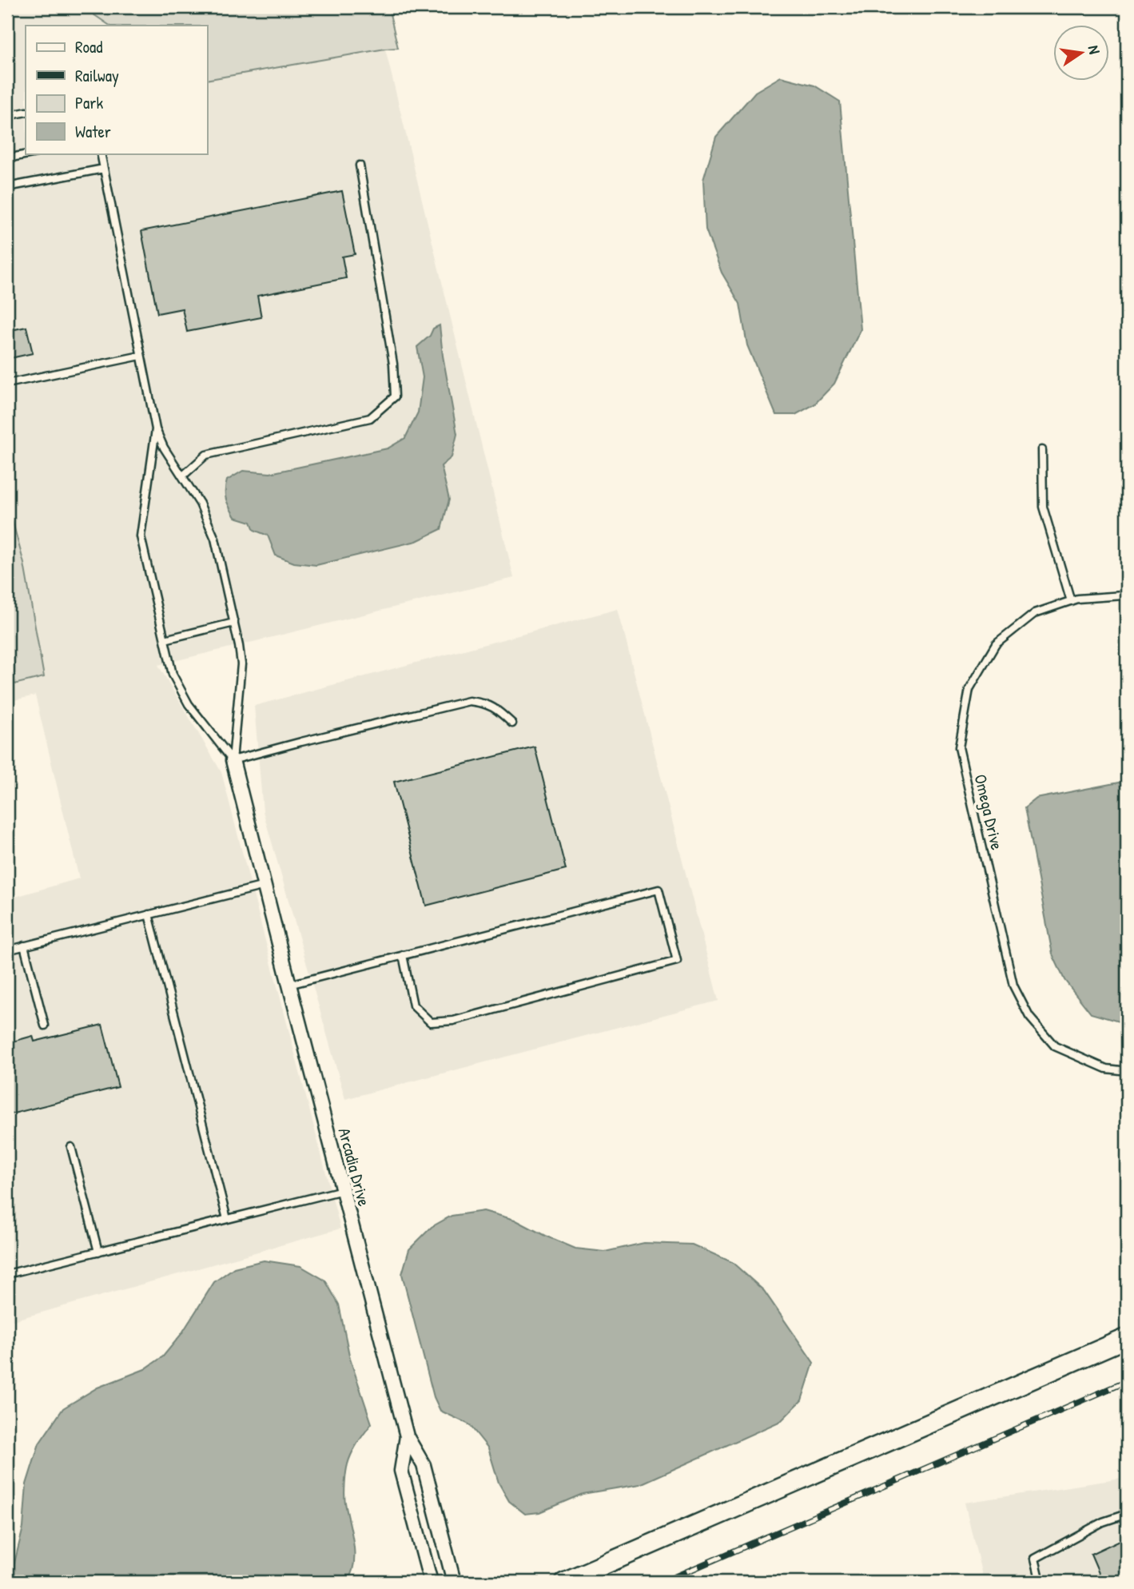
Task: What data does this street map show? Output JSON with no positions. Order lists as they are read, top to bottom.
{
  "streets": {
    "street": ["Arcadia Drive"],
    "lane": ["Omega Drive"]
  },
  "legend": [
    "Road",
    "Railway",
    "Park",
    "Water"
  ],
  "north": "right"
}
